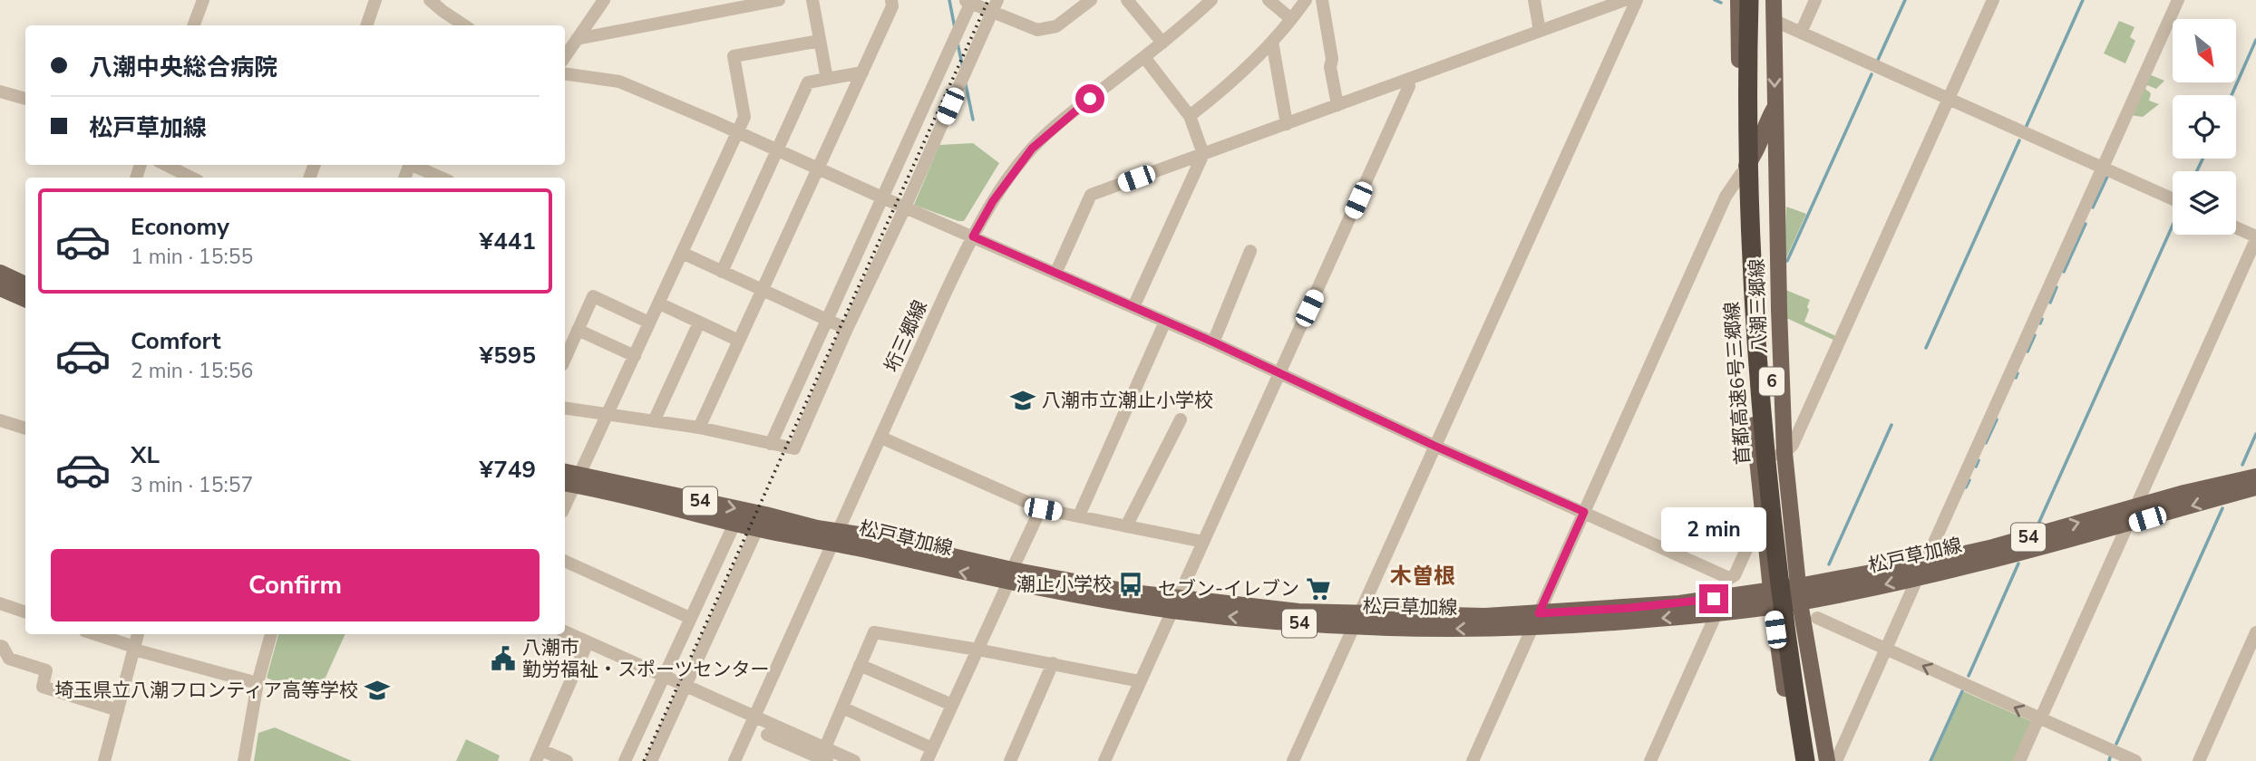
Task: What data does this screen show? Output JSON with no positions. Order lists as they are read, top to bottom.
{
  "streets": {
    "highway": ["6", "首都高速6号三郷線"],
    "main road": ["八潮三郷線", "54", "松戸草加線"],
    "street": ["垳三郷線"]
  },
  "crossings": [
    ["八潮三郷線", "松戸草加線"],
    ["垳三郷線", "松戸草加線"]
  ],
  "districts": ["木曽根"],
  "places": {
    "school or university": ["八潮市立潮止小学校", "埼玉県立八潮フロンティア高等学校"],
    "bus stop": ["潮止小学校"],
    "supermarket": ["セブン-イレブン"],
    "public building": ["八潮市 勤労福祉・スポーツセンター"]
  },
  "north": "bottom right",
  "page": {
    "banner": ["八潮中央総合病院", "松戸草加線"],
    "list": [
      {
        "name": "Economy",
        "note": "1 min · 15:55",
        "value": "¥441"
      },
      {
        "name": "Comfort",
        "note": "2 min · 15:56",
        "value": "¥595"
      },
      {
        "name": "XL",
        "note": "3 min · 15:57",
        "value": "¥749"
      }
    ],
    "bubble": "2 min",
    "buttons": "Confirm"
  }
}
